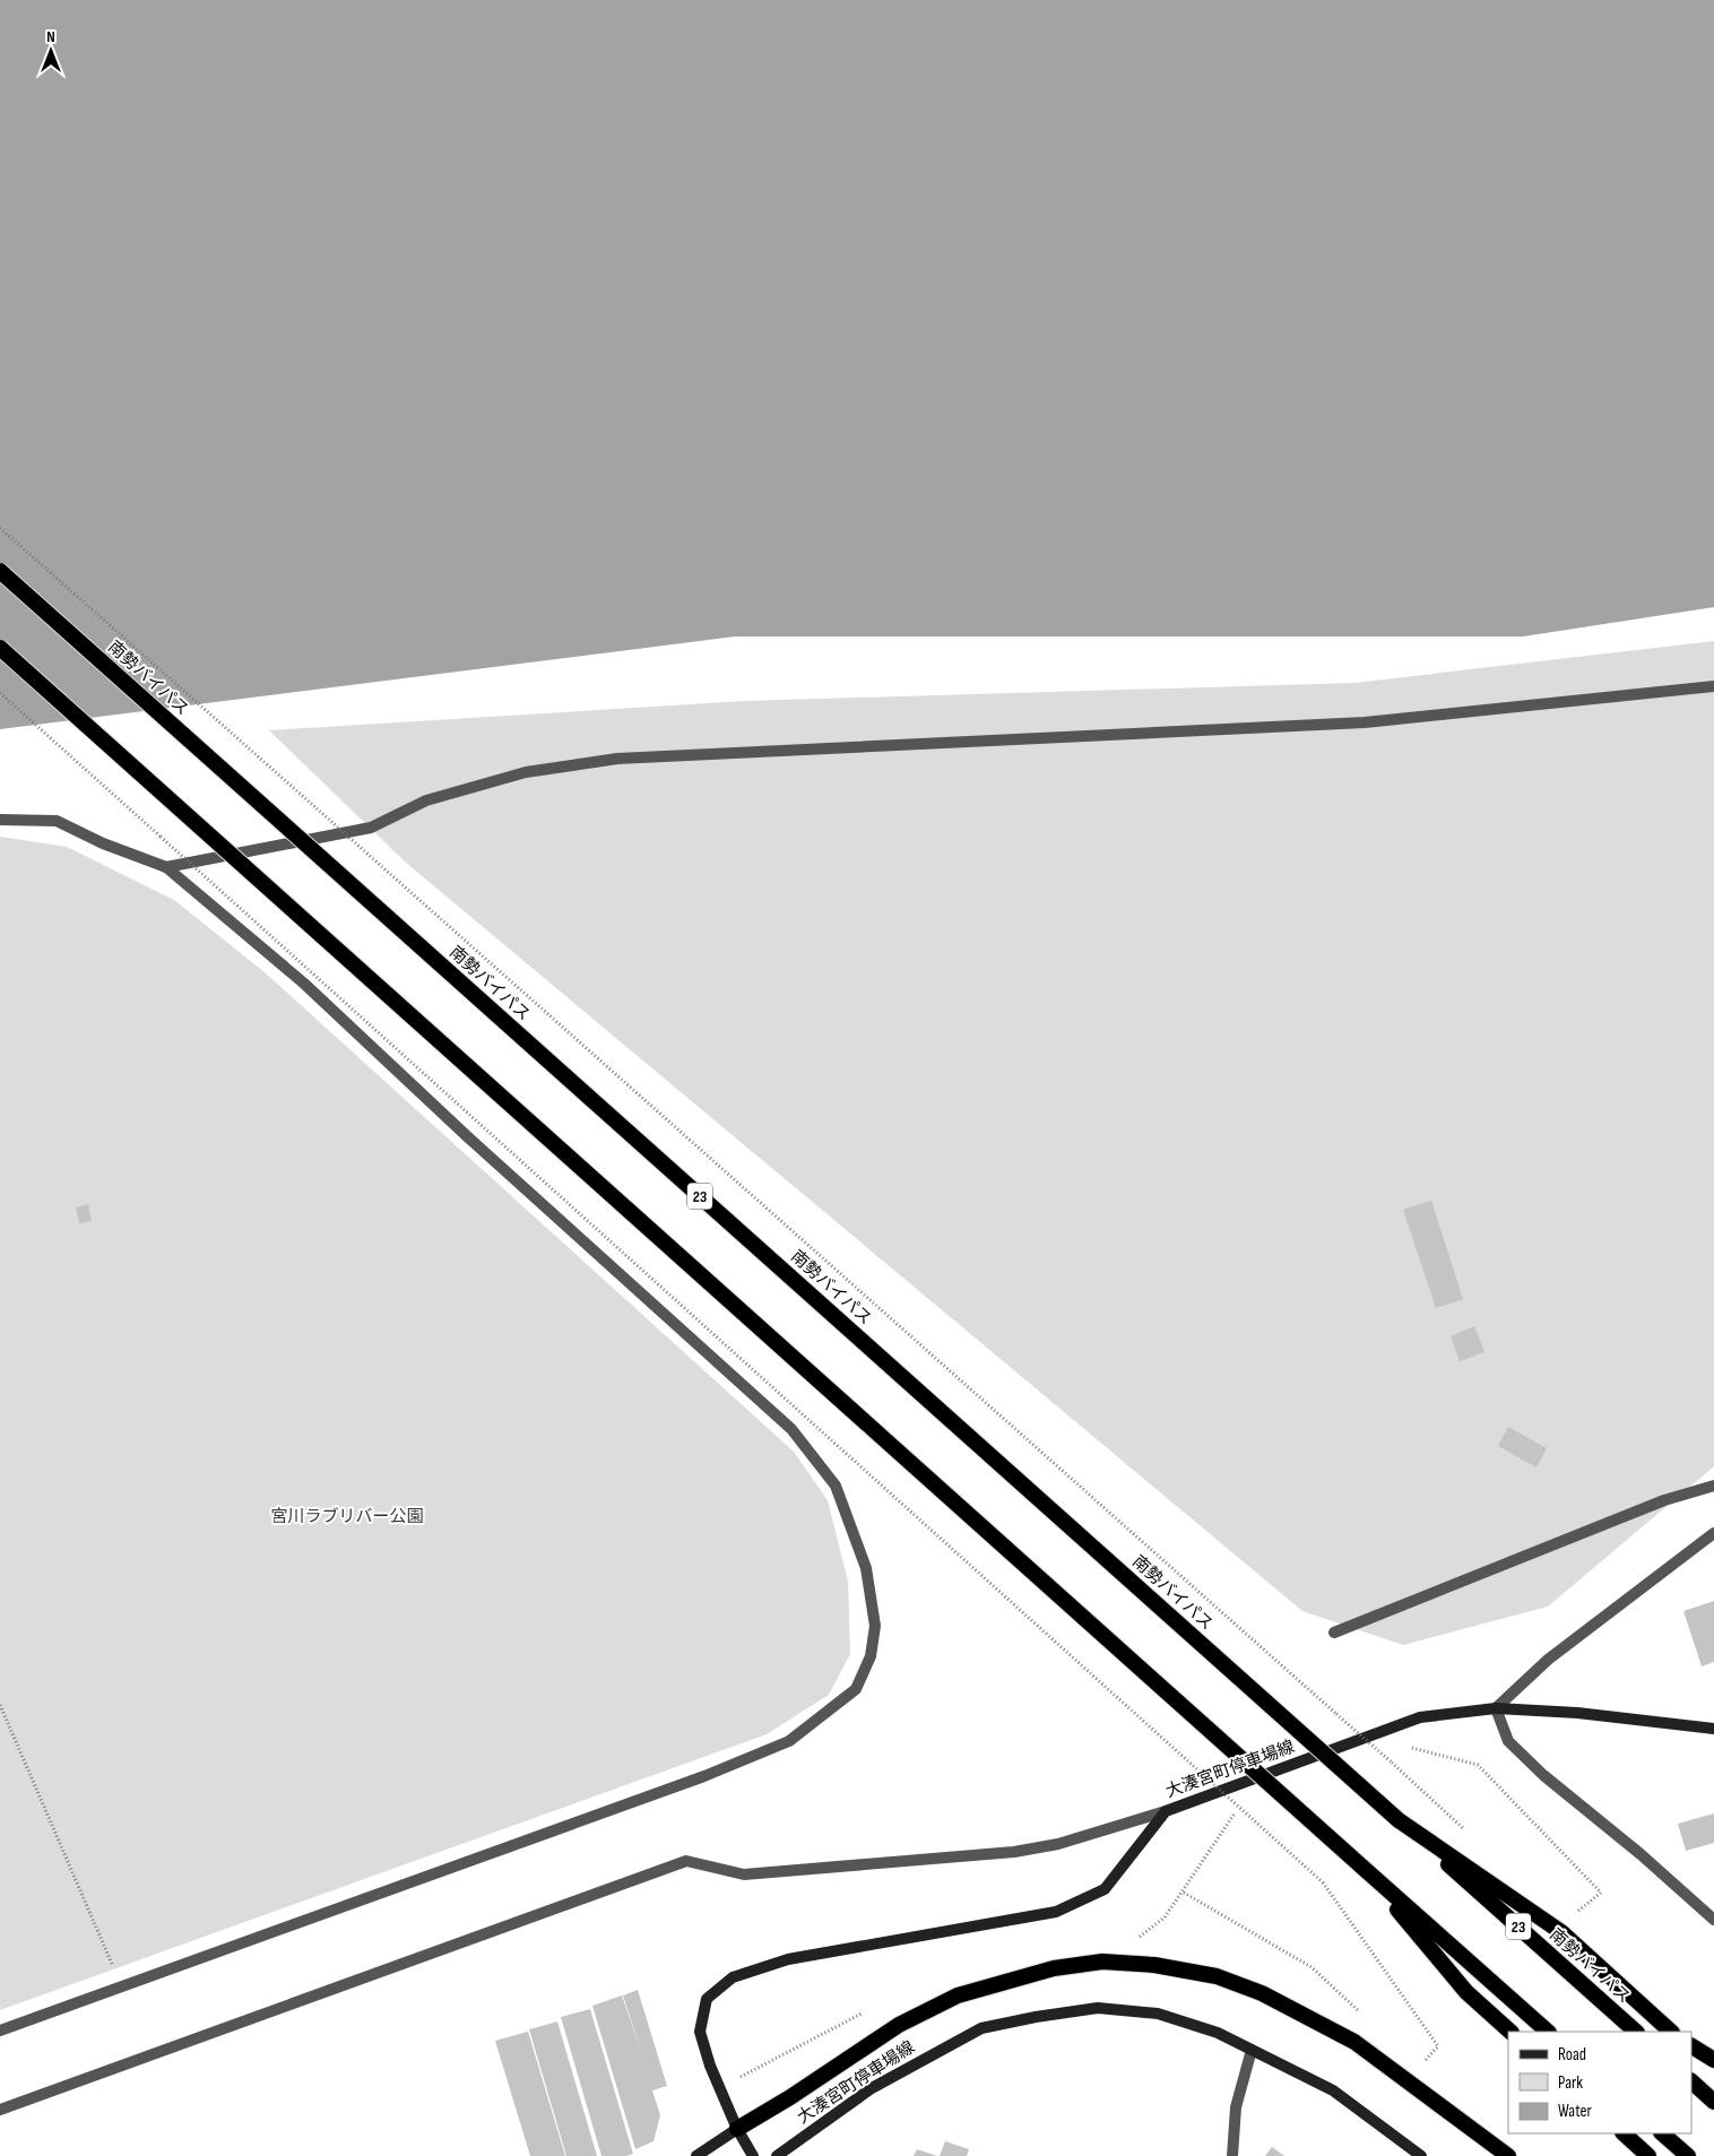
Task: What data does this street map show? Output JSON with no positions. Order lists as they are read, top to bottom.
{
  "streets": {
    "highway": ["南勢バイパス", "23"],
    "main road": ["大湊宮町停車場線"]
  },
  "parks": ["宮川ラブリバー公園"],
  "legend": ["Road", "Park", "Water"],
  "north": "top"
}
